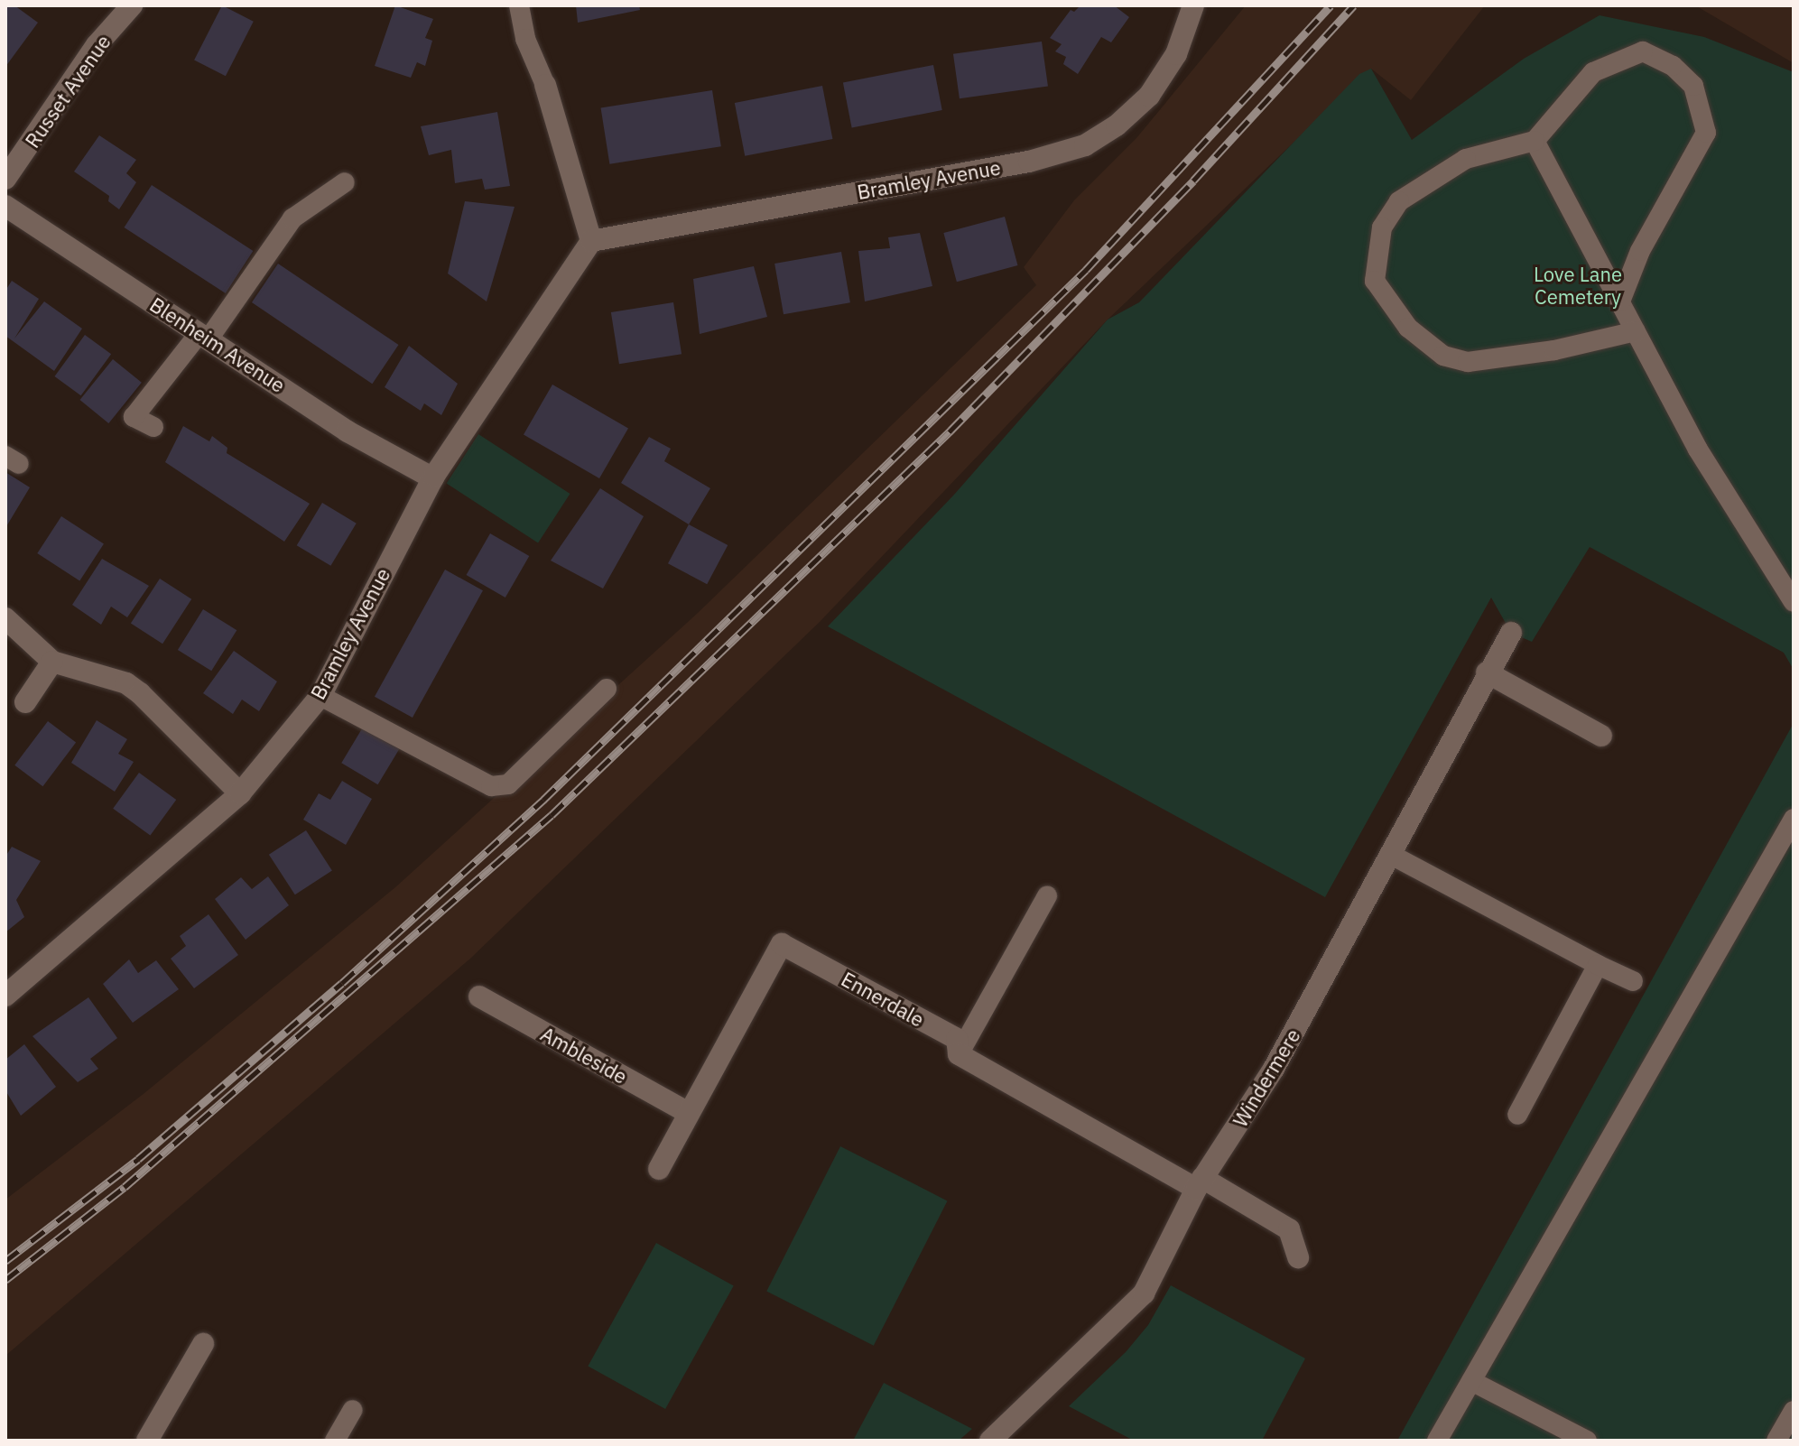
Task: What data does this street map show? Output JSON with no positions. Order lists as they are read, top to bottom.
{
  "streets": {
    "street": [
      "Russet Avenue",
      "Bramley Avenue",
      "Blenheim Avenue",
      "Ennerdale",
      "Ambleside",
      "Windermere"
    ]
  },
  "crossings": [
    ["Bramley Avenue", "Blenheim Avenue"],
    ["Ennerdale", "Ambleside"],
    ["Ennerdale", "Windermere"]
  ],
  "parks": ["Love Lane Cemetery"]
}
